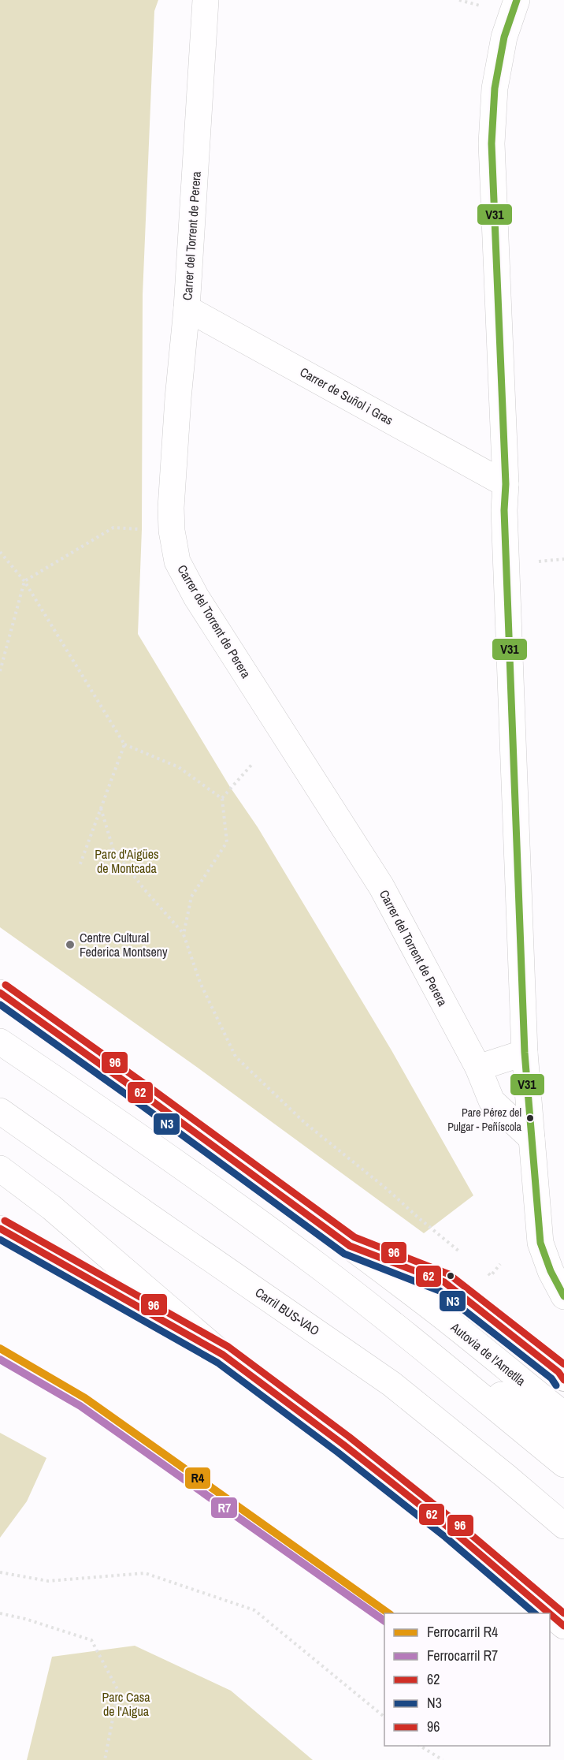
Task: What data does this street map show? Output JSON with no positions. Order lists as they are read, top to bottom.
{
  "streets": {
    "main road": [
      "Carrer del Torrent de Perera",
      "Carrer de Suñol i Gras",
      "Carril BUS-VAO",
      "Autovia de l'Ametlla"
    ]
  },
  "crossings": [
    ["Carrer del Torrent de Perera", "Carrer de Suñol i Gras"]
  ],
  "parks": ["Parc d'Aigües de Montcada", "Parc Casa de l'Aigua"],
  "places": ["Centre Cultural Federica Montseny", "Pare Pérez del Pulgar - Peñíscola"],
  "lines": [
    "transit line V31",
    "transit line 96",
    "transit line 62",
    "transit line N3",
    "rail line R4",
    "rail line R7"
  ],
  "legend": [
    "Ferrocarril R4",
    "Ferrocarril R7",
    "62",
    "N3",
    "96"
  ]
}
